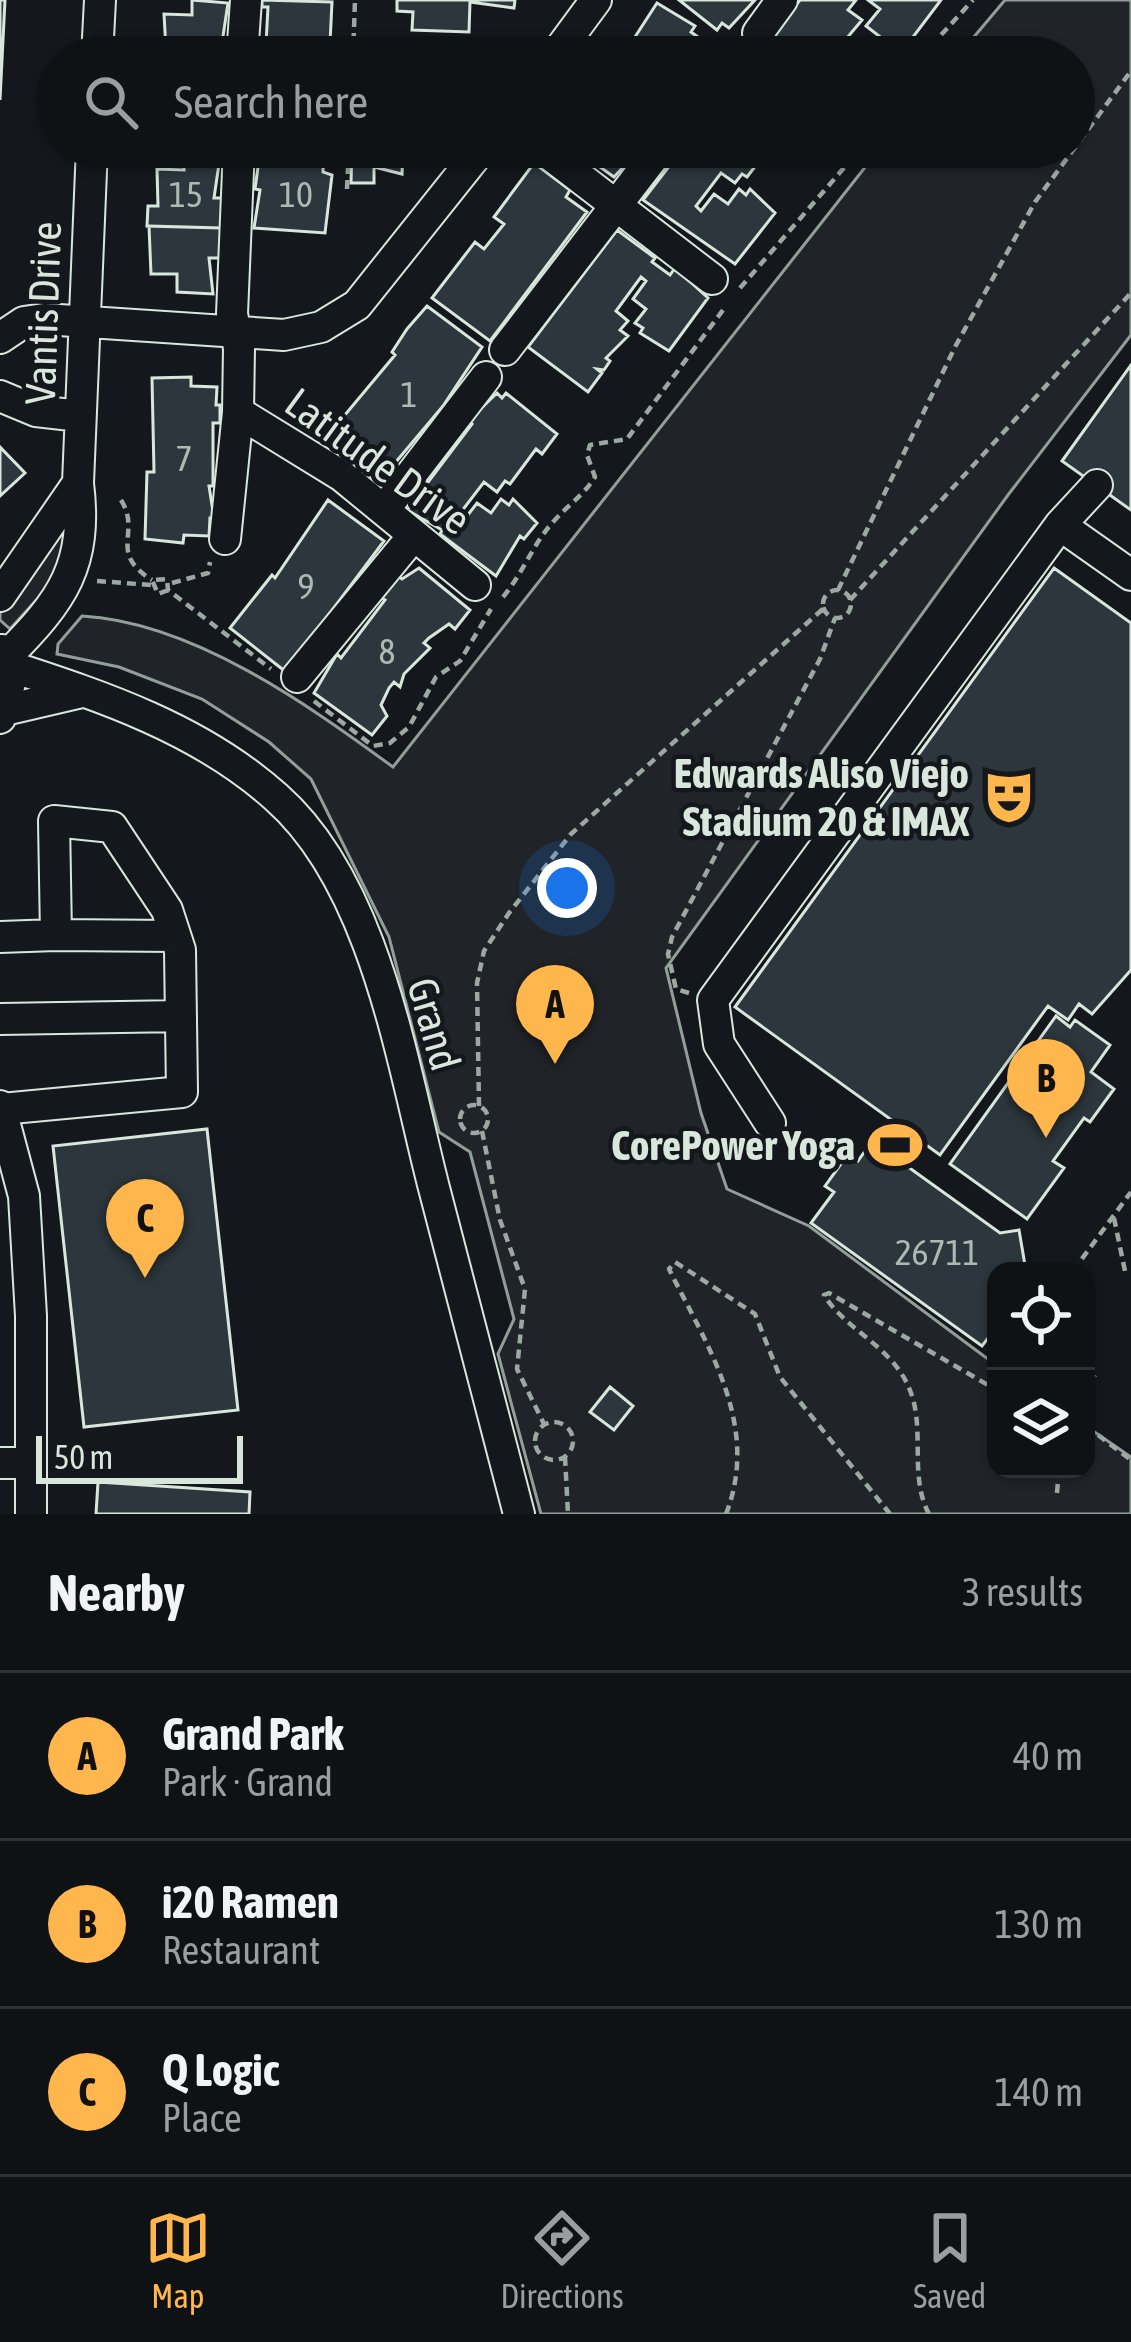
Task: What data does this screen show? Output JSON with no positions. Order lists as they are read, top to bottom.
{
  "streets": {
    "street": ["Vantis Drive", "Latitude Drive", "Grand"]
  },
  "crossings": [
    ["Vantis Drive", "Grand"]
  ],
  "places": {
    "theatre": ["Edwards Aliso Viejo Stadium 20 & IMAX"],
    "sports": ["CorePower Yoga"]
  },
  "house_numbers": [
    "15",
    "10",
    "1",
    "7",
    "9",
    "8",
    "26711"
  ],
  "scale_bar": "50 m",
  "page": {
    "search": "Search here",
    "pins": ["A", "B", "C"],
    "scale": "50 m",
    "heading": ["Nearby", "3 results"],
    "list": [
      {
        "mark": "A",
        "name": "Grand Park",
        "note": "Park · Grand",
        "value": "40 m"
      },
      {
        "mark": "B",
        "name": "i20 Ramen",
        "note": "Restaurant",
        "value": "130 m"
      },
      {
        "mark": "C",
        "name": "Q Logic",
        "note": "Place",
        "value": "140 m"
      }
    ],
    "nav": ["Map", "Directions", "Saved"]
  }
}
